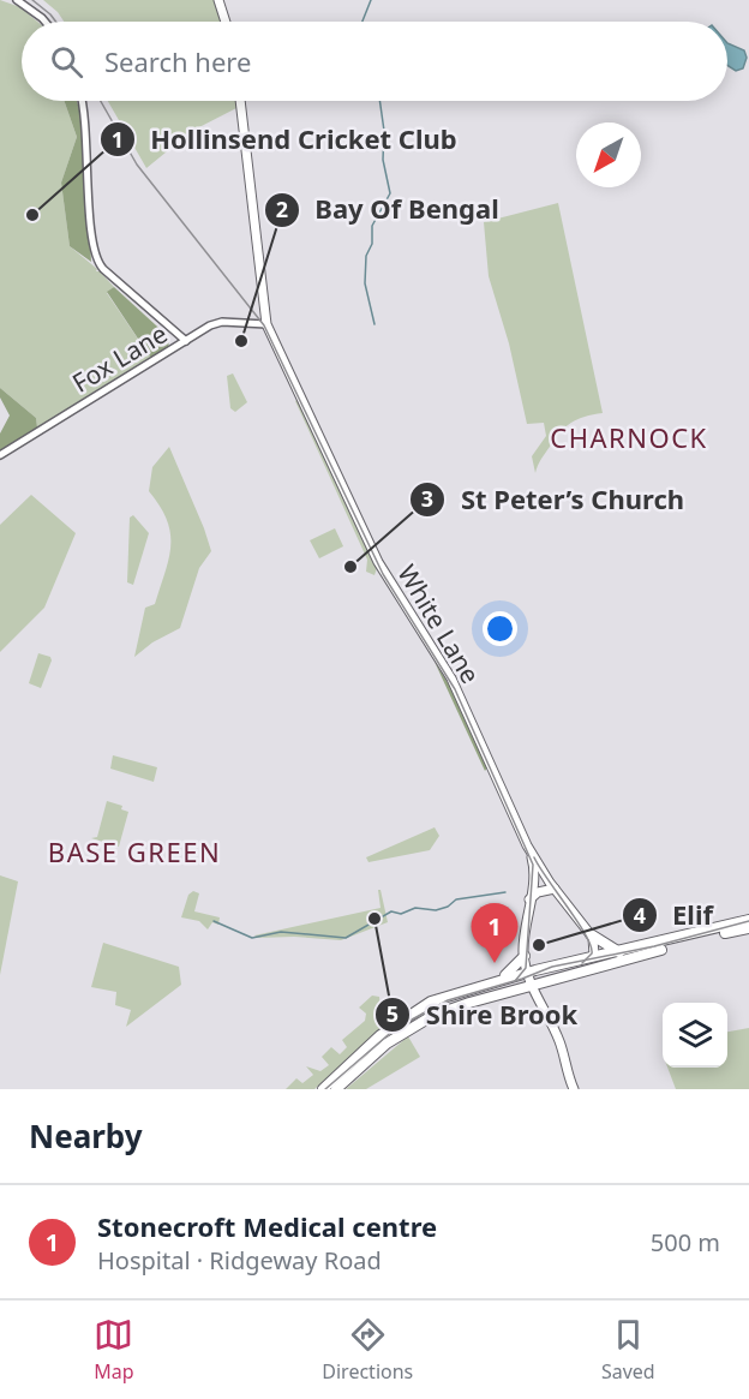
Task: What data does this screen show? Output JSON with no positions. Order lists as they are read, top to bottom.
{
  "streets": {
    "main road": ["White Lane"],
    "street": ["Fox Lane"]
  },
  "crossings": [
    ["Fox Lane", "White Lane"]
  ],
  "districts": ["CHARNOCK", "BASE GREEN"],
  "places": [
    "Hollinsend Cricket Club",
    "Bay Of Bengal",
    "St Peter’s Church",
    "Shire Brook",
    "Elif"
  ],
  "north": "bottom left",
  "page": {
    "search": "Search here",
    "pins": "1",
    "heading": "Nearby",
    "list": [
      {
        "mark": "1",
        "name": "Stonecroft Medical centre",
        "note": "Hospital · Ridgeway Road",
        "value": "500 m"
      }
    ],
    "nav": ["Map", "Directions", "Saved"]
  }
}
